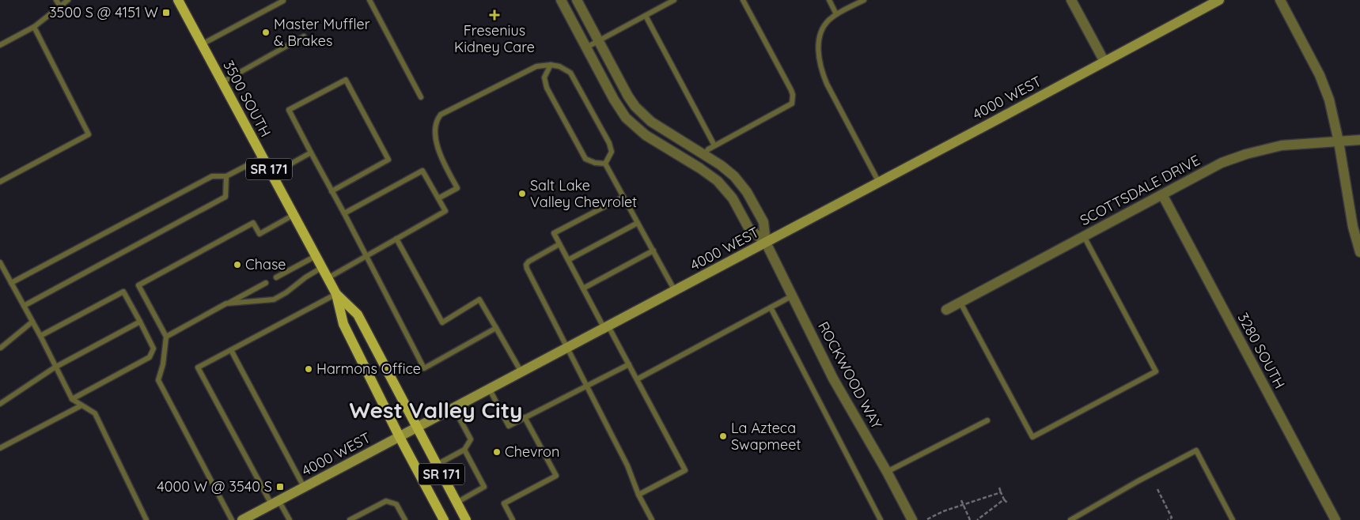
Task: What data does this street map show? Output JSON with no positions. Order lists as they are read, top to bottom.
{
  "streets": {
    "main road": ["3500 SOUTH", "SR 171"],
    "street": [
      "4000 WEST",
      "SCOTTSDALE DRIVE",
      "3280 SOUTH",
      "ROCKWOOD WAY"
    ]
  },
  "crossings": [
    ["4000 WEST", "3500 SOUTH"],
    ["4000 WEST", "ROCKWOOD WAY"],
    ["SCOTTSDALE DRIVE", "3280 SOUTH"]
  ],
  "districts": ["West Valley City"],
  "places": {
    "transit": ["3500 S @ 4151 W", "4000 W @ 3540 S"],
    "health": ["Fresenius Kidney Care"],
    "other": [
      "Master Muffler & Brakes",
      "Salt Lake Valley Chevrolet",
      "Chase",
      "Harmons Office",
      "La Azteca Swapmeet",
      "Chevron"
    ]
  }
}
